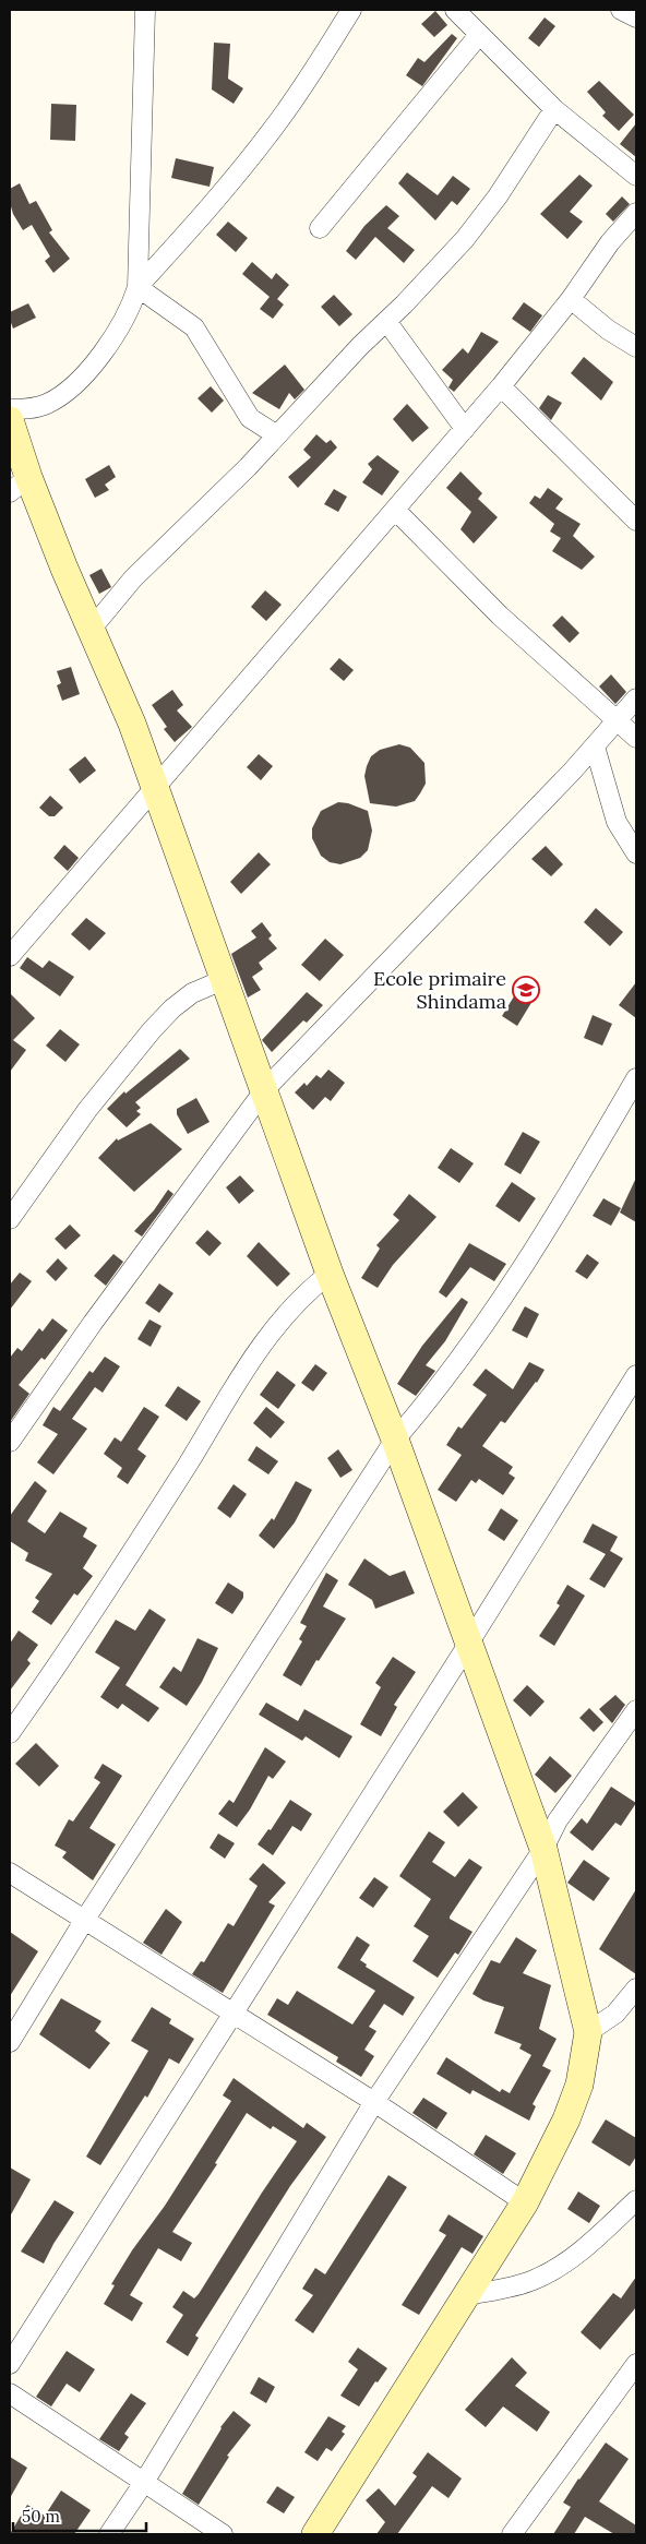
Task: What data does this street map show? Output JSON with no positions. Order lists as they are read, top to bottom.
{
  "places": {
    "school or university": ["Ecole primaire Shindama"]
  },
  "scale_bar": "50 m"
}
